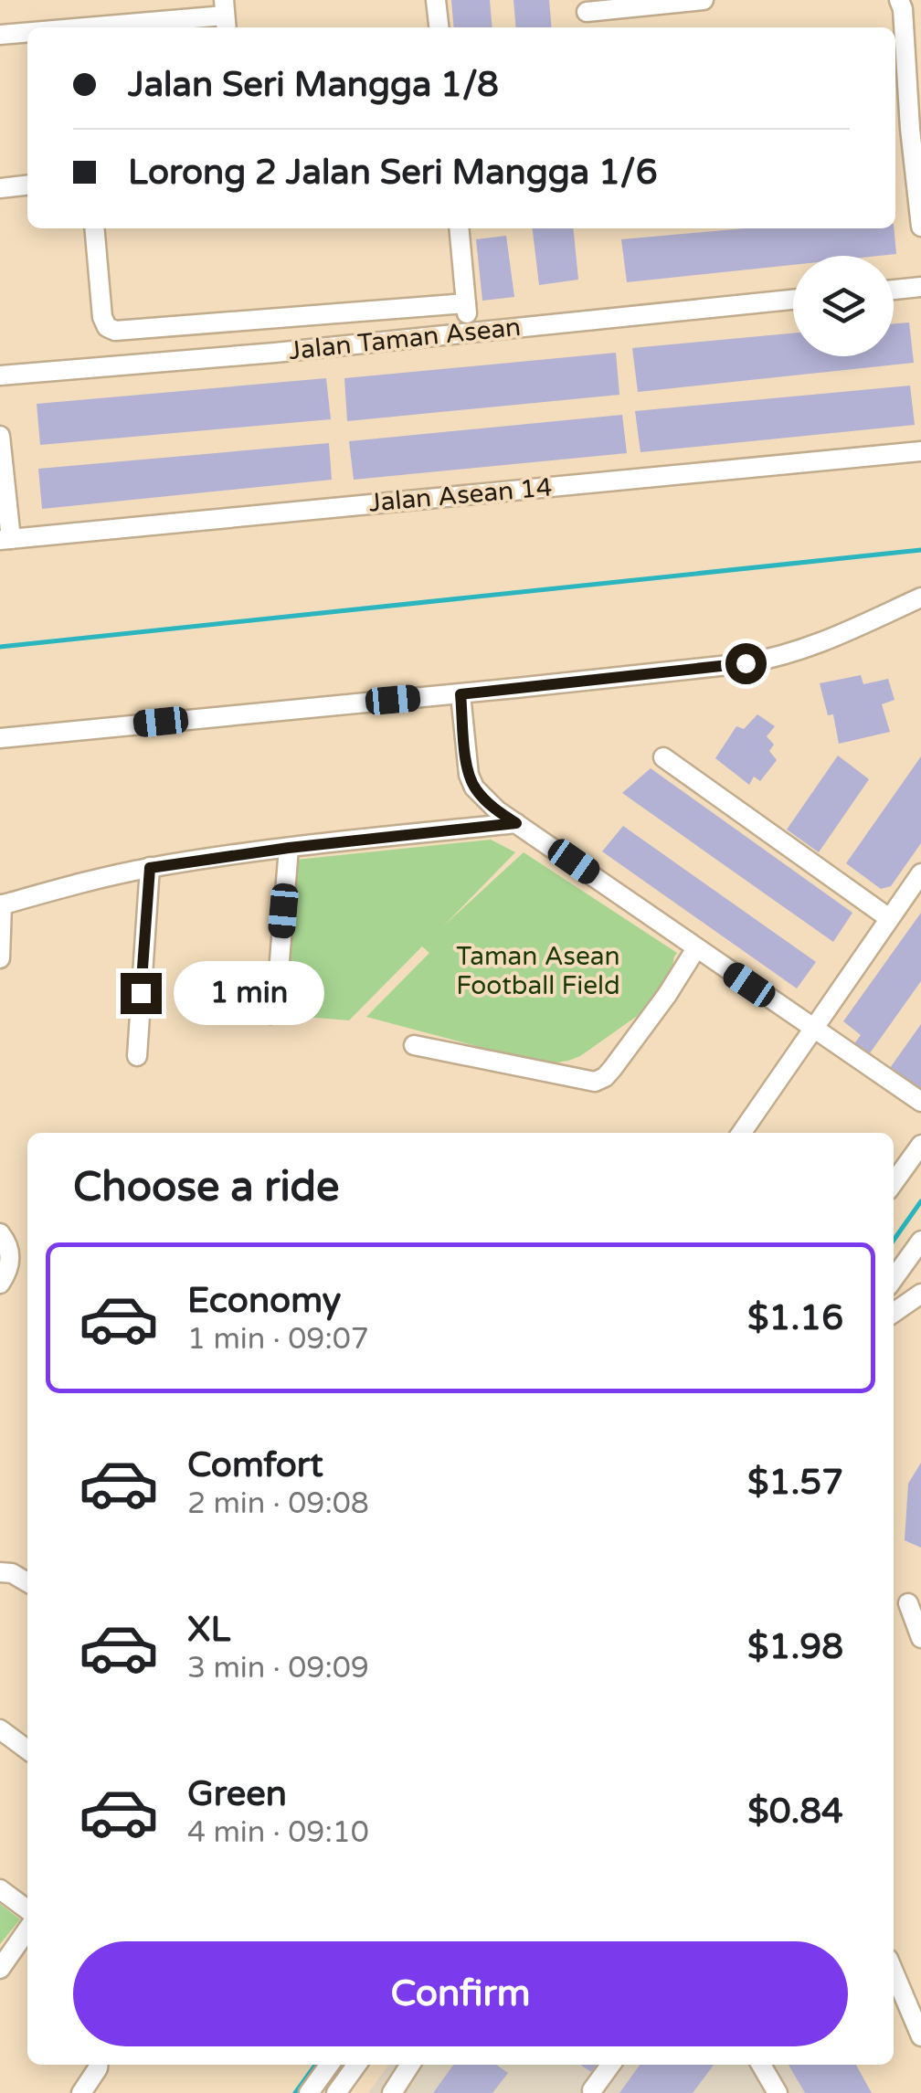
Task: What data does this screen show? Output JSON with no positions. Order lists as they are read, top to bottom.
{
  "streets": {
    "street": ["Jalan Taman Asean", "Jalan Asean 14"]
  },
  "parks": ["Taman Asean Football Field"],
  "page": {
    "banner": ["Jalan Seri Mangga 1/8", "Lorong 2 Jalan Seri Mangga 1/6"],
    "bubble": "1 min",
    "heading": "Choose a ride",
    "list": [
      {
        "name": "Economy",
        "note": "1 min · 09:07",
        "value": "$1.16"
      },
      {
        "name": "Comfort",
        "note": "2 min · 09:08",
        "value": "$1.57"
      },
      {
        "name": "XL",
        "note": "3 min · 09:09",
        "value": "$1.98"
      },
      {
        "name": "Green",
        "note": "4 min · 09:10",
        "value": "$0.84"
      }
    ],
    "buttons": "Confirm"
  }
}
